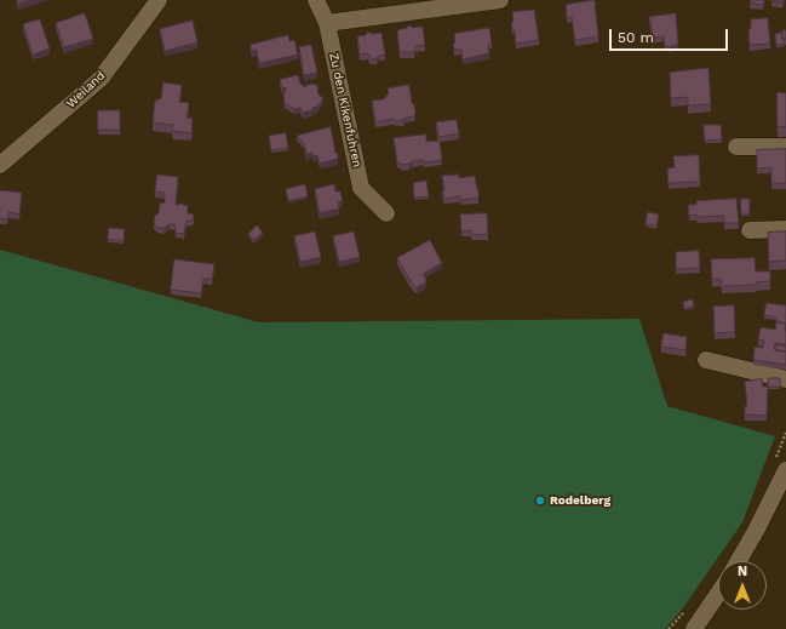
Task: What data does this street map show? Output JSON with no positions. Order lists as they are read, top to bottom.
{
  "streets": {
    "street": ["Weiland", "Zu den Kikenfuhren"]
  },
  "places": ["Rodelberg"],
  "scale_bar": "50 m",
  "north": "top"
}
